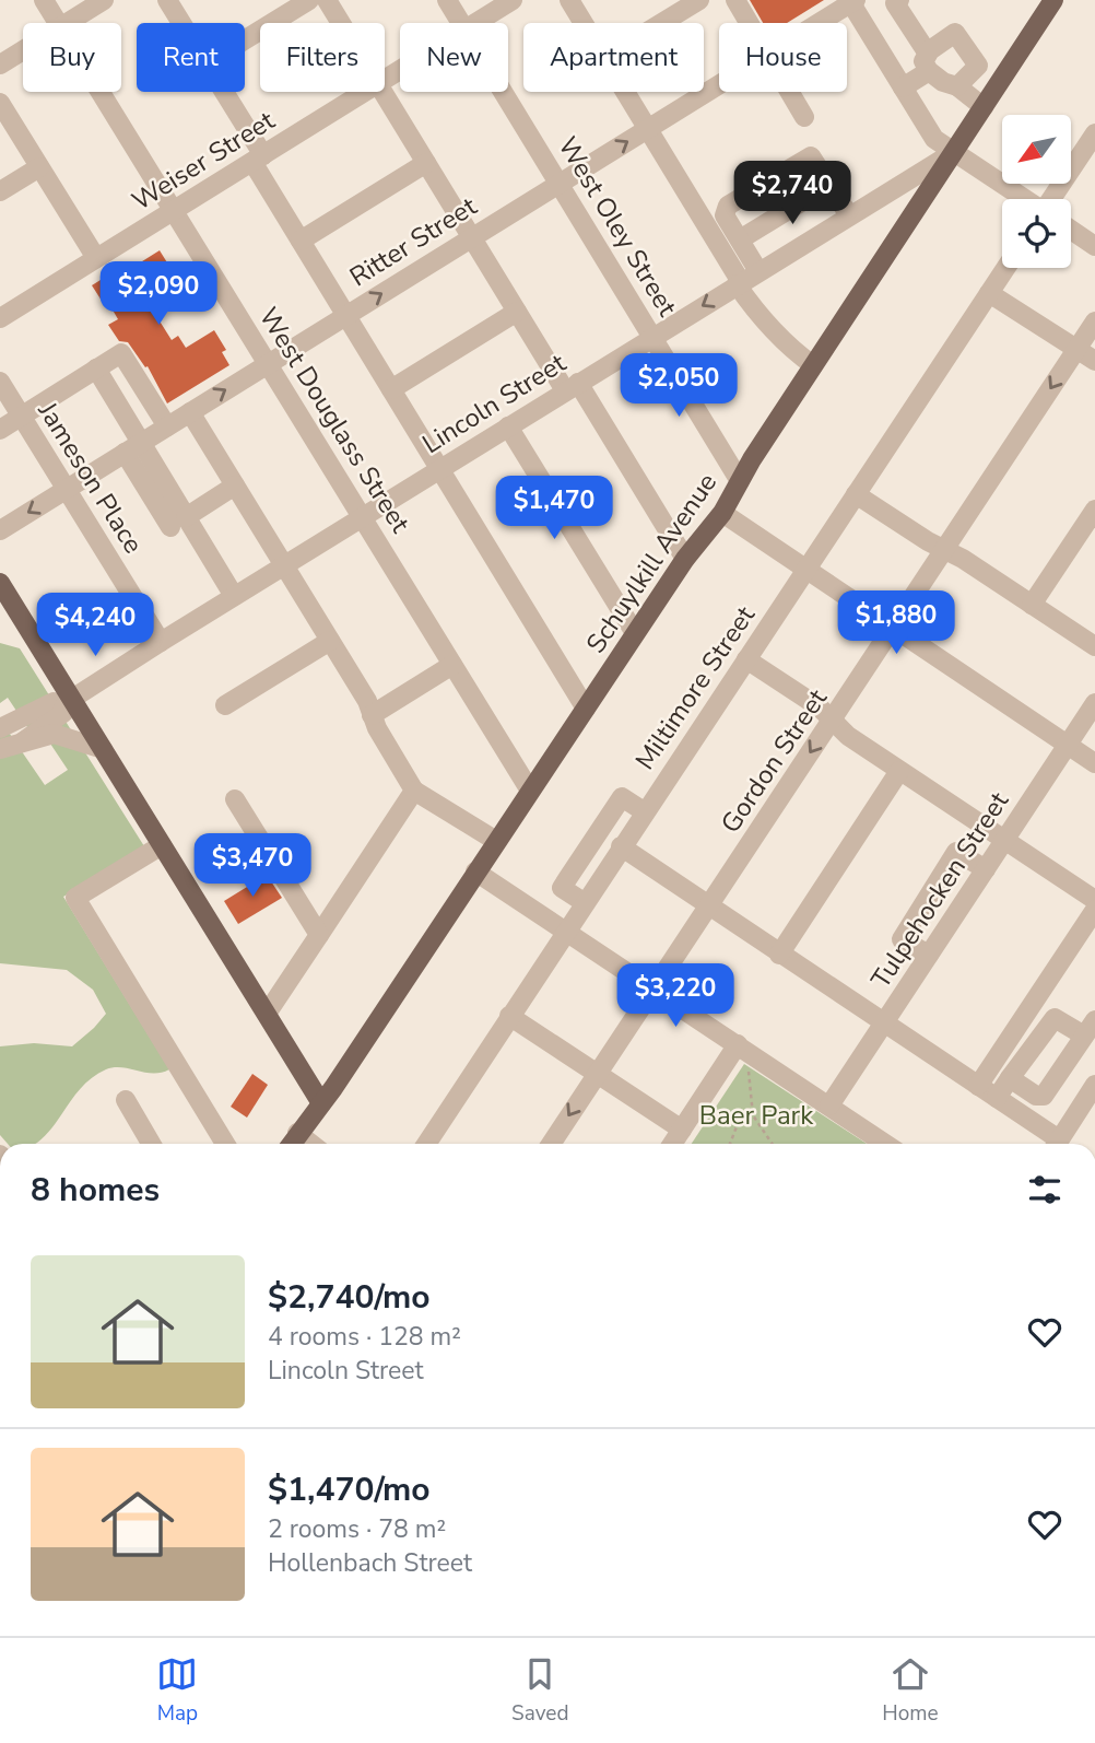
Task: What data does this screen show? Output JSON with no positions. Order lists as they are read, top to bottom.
{
  "streets": {
    "main road": ["Schuylkill Avenue"],
    "street": [
      "Weiser Street",
      "West Oley Street",
      "Ritter Street",
      "Lincoln Street",
      "West Douglass Street",
      "Jameson Place",
      "Miltimore Street",
      "Gordon Street",
      "Tulpehocken Street"
    ]
  },
  "crossings": [
    ["Weiser Street", "West Douglass Street"],
    ["West Oley Street", "Ritter Street"],
    ["West Oley Street", "Lincoln Street"],
    ["West Oley Street", "Schuylkill Avenue"],
    ["Ritter Street", "West Douglass Street"],
    ["Ritter Street", "Jameson Place"],
    ["Lincoln Street", "West Douglass Street"],
    ["Lincoln Street", "Jameson Place"],
    ["Lincoln Street", "Schuylkill Avenue"],
    ["West Douglass Street", "Schuylkill Avenue"]
  ],
  "parks": ["Baer Park"],
  "north": "bottom left",
  "page": {
    "chip": [
      "Buy",
      "Rent",
      "Filters",
      "New",
      "Apartment",
      "House"
    ],
    "price": [
      "$2,740",
      "$2,090",
      "$2,050",
      "$1,470",
      "$1,880",
      "$4,240",
      "$3,470",
      "$3,220"
    ],
    "heading": "8 homes",
    "list": [
      {
        "name": "$2,740/mo",
        "note": "4 rooms · 128 m² · Lincoln Street"
      },
      {
        "name": "$1,470/mo",
        "note": "2 rooms · 78 m² · Hollenbach Street"
      }
    ],
    "tabs": ["Map", "Saved", "Home"]
  }
}
